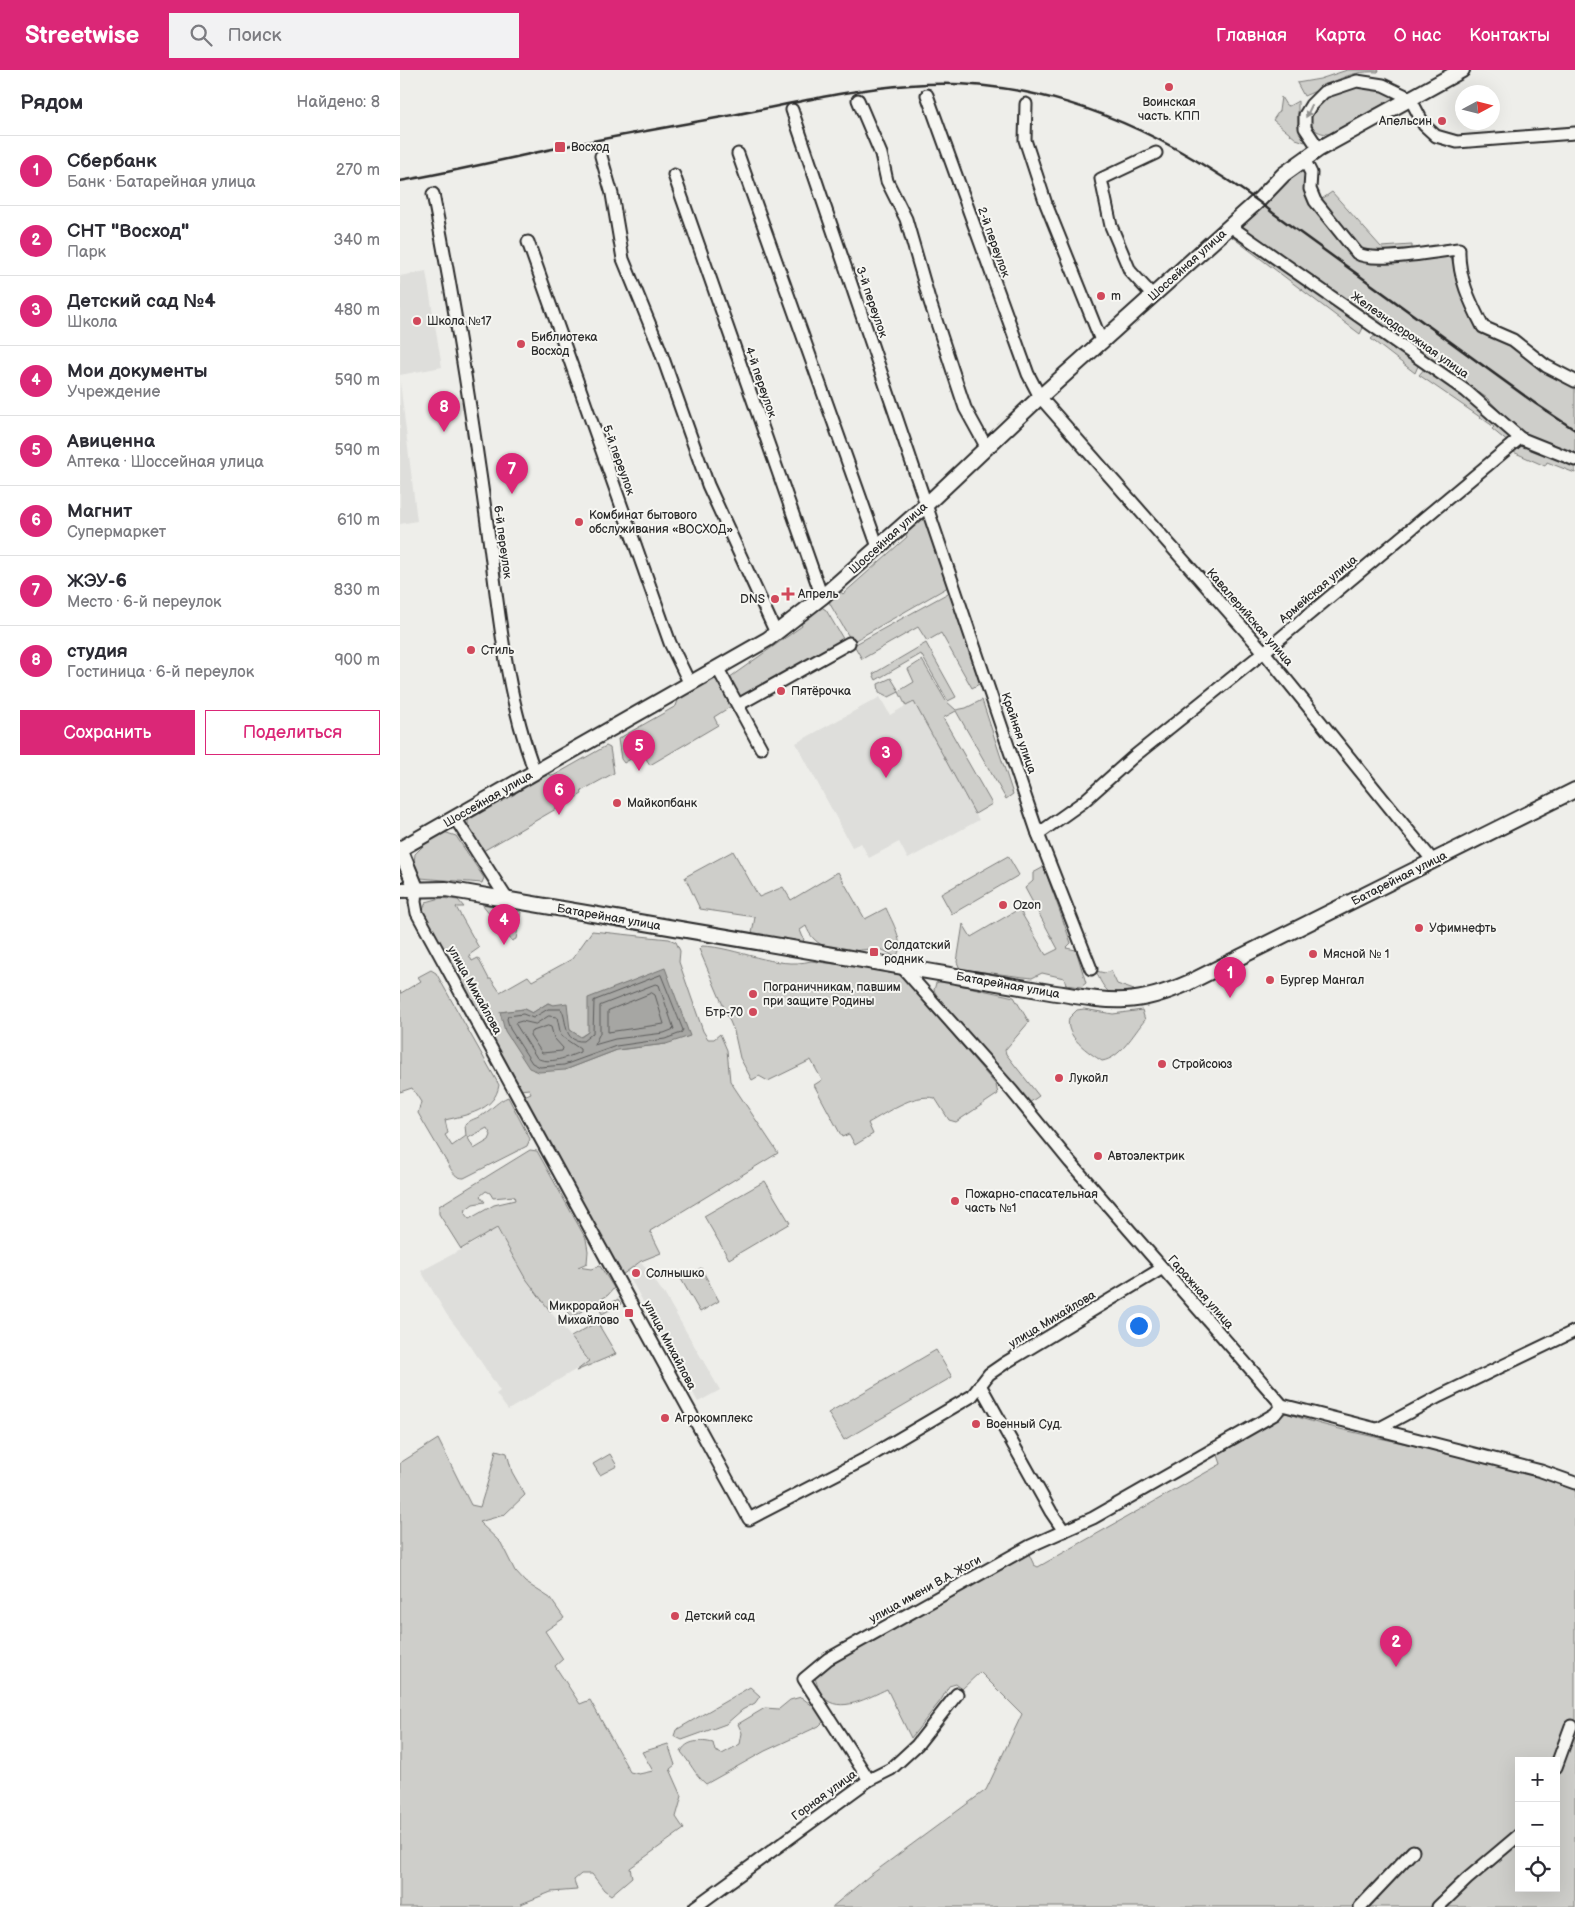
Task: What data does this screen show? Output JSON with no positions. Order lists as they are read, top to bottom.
{
  "streets": {
    "main road": ["Шоссейная улица", "Батарейная улица"],
    "street": [
      "2-й переулок",
      "3-й переулок",
      "Железнодорожная улица",
      "4-й переулок",
      "5-й переулок",
      "6-й переулок",
      "Армейская улица",
      "Кавалерийская улица",
      "Крайняя улица",
      "улица Михайлова",
      "Гаражная улица",
      "улица имени В.А. Жоги",
      "Горная улица"
    ]
  },
  "crossings": [
    ["2-й переулок", "Шоссейная улица"],
    ["2-й переулок", "Кавалерийская улица"],
    ["Шоссейная улица", "3-й переулок"],
    ["Шоссейная улица", "Железнодорожная улица"],
    ["Шоссейная улица", "4-й переулок"],
    ["Шоссейная улица", "5-й переулок"],
    ["Шоссейная улица", "6-й переулок"],
    ["Шоссейная улица", "Кавалерийская улица"],
    ["Шоссейная улица", "Крайняя улица"],
    ["3-й переулок", "Крайняя улица"],
    ["Железнодорожная улица", "Армейская улица"],
    ["Армейская улица", "Кавалерийская улица"],
    ["Армейская улица", "Крайняя улица"],
    ["Кавалерийская улица", "Батарейная улица"],
    ["Батарейная улица", "улица Михайлова"],
    ["Батарейная улица", "Гаражная улица"],
    ["улица Михайлова", "Гаражная улица"],
    ["Гаражная улица", "улица имени В.А. Жоги"],
    ["улица имени В.А. Жоги", "Горная улица"]
  ],
  "places": {
    "other": [
      "Воинская часть. КПП",
      "Апельсин",
      "m",
      "Школа №17",
      "Библиотека Восход",
      "Комбинат бытового обслуживания «ВОСХОД»",
      "DNS",
      "Стиль",
      "Пятёрочка",
      "Майкопбанк",
      "Ozon",
      "Уфимнефть",
      "Мясной № 1",
      "Бургер Мангал",
      "Пограничникам, павшим при защите Родины",
      "Бтр-70",
      "Стройсоюз",
      "Лукойл",
      "Автоэлектрик",
      "Пожарно-спасательная часть №1",
      "Солнышко",
      "Агрокомплекс",
      "Военный Суд.",
      "Детский сад"
    ],
    "transit": ["Восход", "Солдатский родник", "Микрорайон Михайлово"],
    "health": ["Апрель"]
  },
  "north": "right",
  "page": {
    "header": "Streetwise",
    "search": "Поиск",
    "nav": [
      "Главная",
      "Карта",
      "О нас",
      "Контакты"
    ],
    "heading": ["Рядом", "Найдено: 8"],
    "list": [
      {
        "mark": "1",
        "name": "Сбербанк",
        "note": "Банк · Батарейная улица",
        "value": "270 m"
      },
      {
        "mark": "2",
        "name": "СНТ \"Восход\"",
        "note": "Парк",
        "value": "340 m"
      },
      {
        "mark": "3",
        "name": "Детский сад №4",
        "note": "Школа",
        "value": "480 m"
      },
      {
        "mark": "4",
        "name": "Мои документы",
        "note": "Учреждение",
        "value": "590 m"
      },
      {
        "mark": "5",
        "name": "Авиценна",
        "note": "Аптека · Шоссейная улица",
        "value": "590 m"
      },
      {
        "mark": "6",
        "name": "Магнит",
        "note": "Супермаркет",
        "value": "610 m"
      },
      {
        "mark": "7",
        "name": "ЖЭУ-6",
        "note": "Место · 6-й переулок",
        "value": "830 m"
      },
      {
        "mark": "8",
        "name": "студия",
        "note": "Гостиница · 6-й переулок",
        "value": "900 m"
      }
    ],
    "pins": [
      "8",
      "7",
      "5",
      "3",
      "6",
      "4",
      "1",
      "2"
    ],
    "buttons": ["Сохранить", "Поделиться"],
    "map_buttons": ["+", "−"]
  }
}
